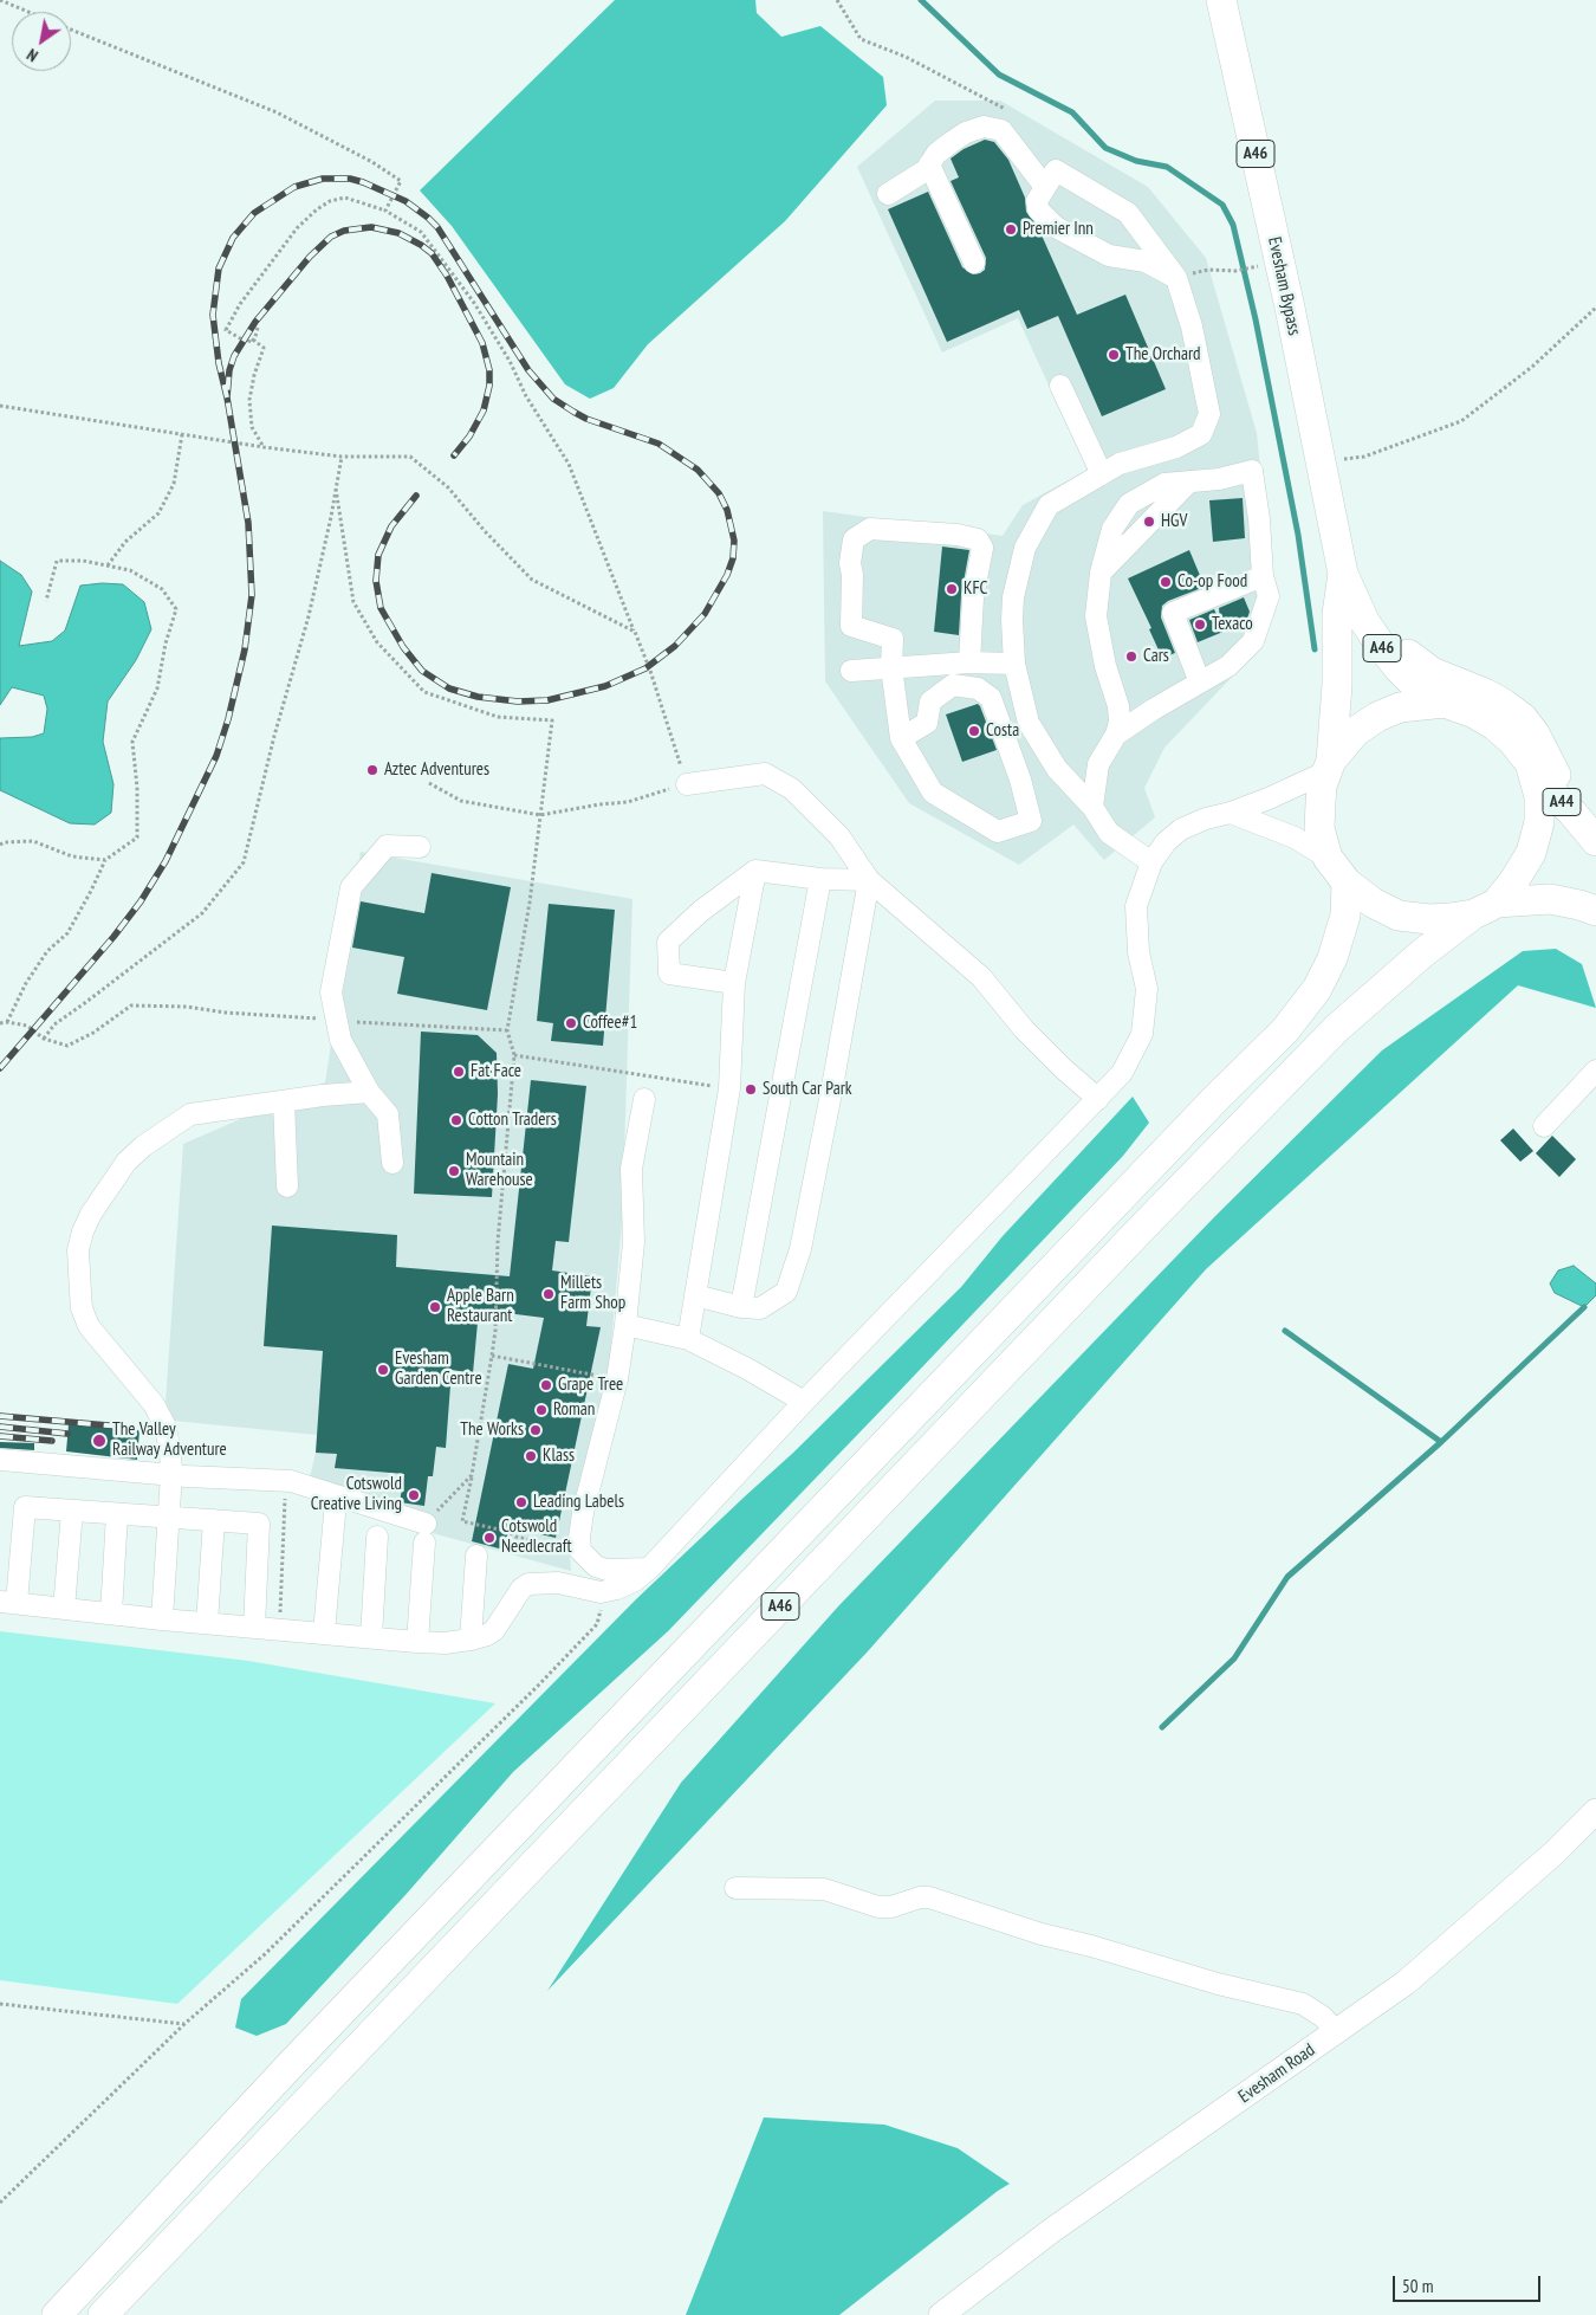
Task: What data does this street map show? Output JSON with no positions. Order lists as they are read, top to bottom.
{
  "streets": {
    "highway": ["A46", "Evesham Bypass", "A44"],
    "main road": ["Evesham Road"]
  },
  "places": [
    "Premier Inn",
    "The Orchard",
    "HGV",
    "Co-op Food",
    "KFC",
    "Texaco",
    "Cars",
    "Costa",
    "Aztec Adventures",
    "Coffee#1",
    "Fat Face",
    "South Car Park",
    "Cotton Traders",
    "Mountain Warehouse",
    "Millets Farm Shop",
    "Apple Barn Restaurant",
    "Evesham Garden Centre",
    "Grape Tree",
    "Roman",
    "The Works",
    "The Valley Railway Adventure",
    "Klass",
    "Cotswold Creative Living",
    "Leading Labels",
    "Cotswold Needlecraft"
  ],
  "scale_bar": "50 m",
  "north": "bottom left"
}
